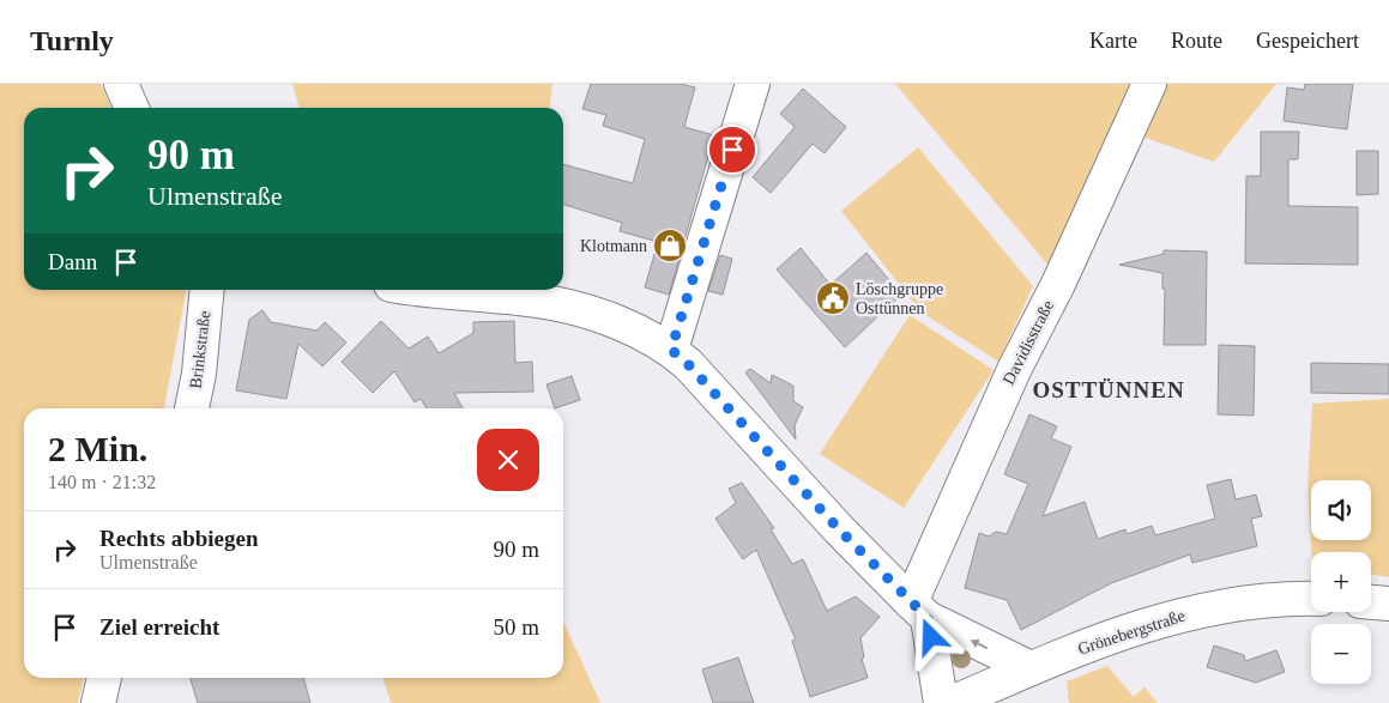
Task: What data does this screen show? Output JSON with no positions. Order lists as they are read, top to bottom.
{
  "streets": {
    "street": ["Davidisstraße", "Brinkstraße", "Grönebergstraße"]
  },
  "districts": ["OSTTÜNNEN"],
  "places": {
    "shop": ["Klotmann"],
    "public building": ["Löschgruppe Osttünnen"]
  },
  "page": {
    "header": "Turnly",
    "nav": ["Karte", "Route", "Gespeichert"],
    "turn": ["90 m", "Ulmenstraße"],
    "then": "Dann",
    "heading": ["2 Min.", "140 m · 21:32"],
    "map_buttons": ["+", "−"],
    "list": [
      {
        "name": "Rechts abbiegen",
        "note": "Ulmenstraße",
        "value": "90 m"
      },
      {
        "name": "Ziel erreicht",
        "value": "50 m"
      }
    ]
  }
}
